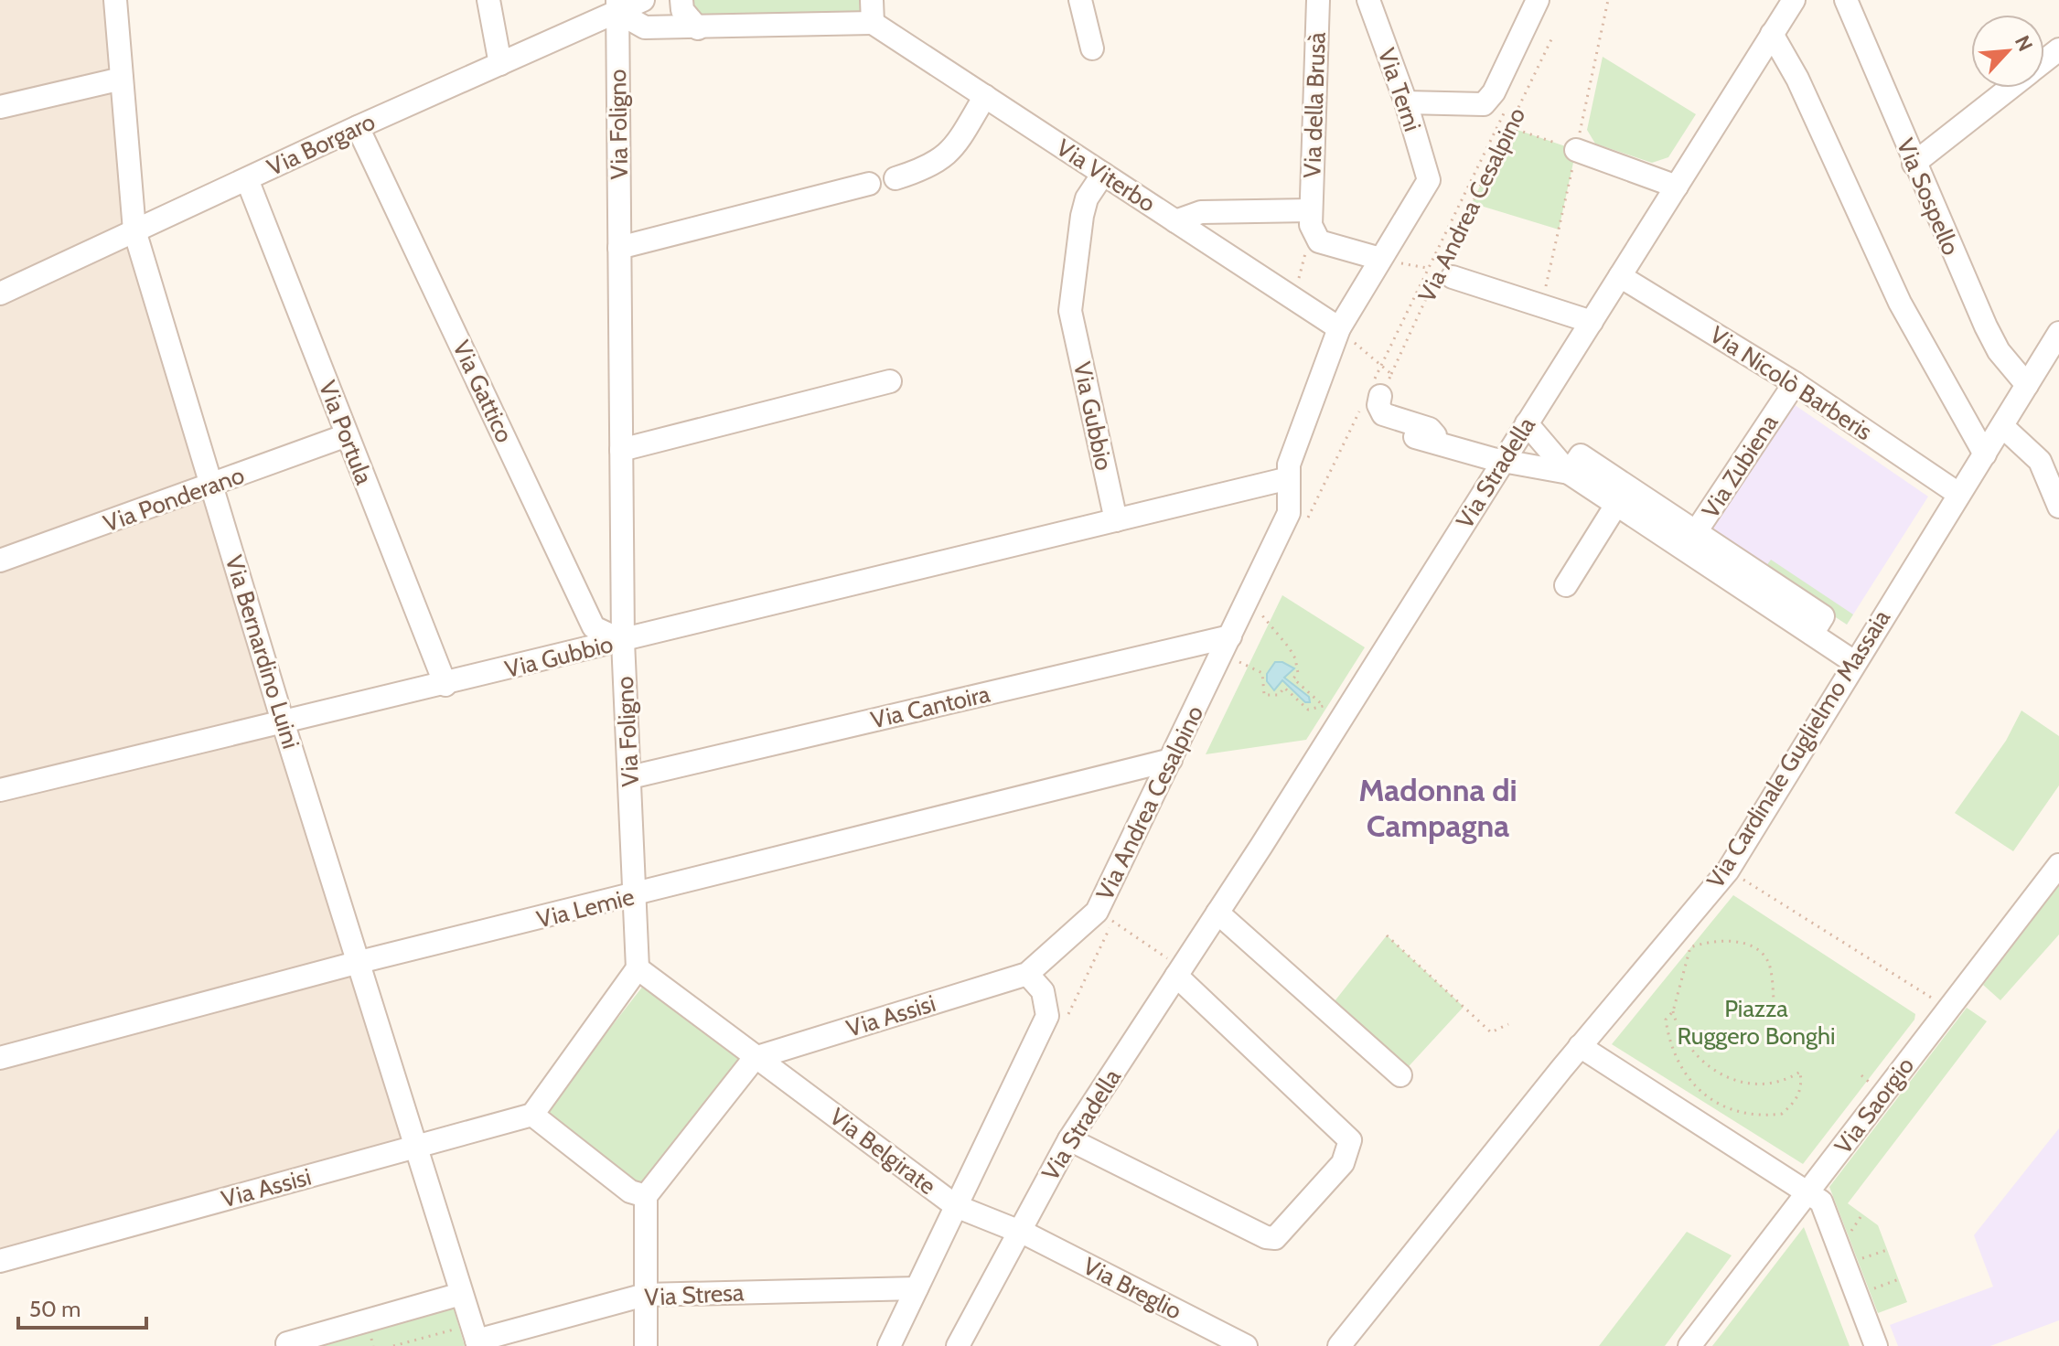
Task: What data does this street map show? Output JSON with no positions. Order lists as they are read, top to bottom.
{
  "streets": {
    "street": [
      "Via Terni",
      "Via della Brusà",
      "Via Foligno",
      "Via Borgaro",
      "Via Viterbo",
      "Via Sospello",
      "Via Andrea Cesalpino",
      "Via Nicolò Barberis",
      "Via Gattico",
      "Via Gubbio",
      "Via Portula",
      "Via Zubiena",
      "Via Stradella",
      "Via Ponderano",
      "Via Bernardino Luini",
      "Via Cantoira",
      "Via Cardinale Guglielmo Massaia",
      "Via Lemie",
      "Via Assisi",
      "Via Saorgio",
      "Via Belgirate",
      "Via Breglio",
      "Via Stresa"
    ]
  },
  "crossings": [
    ["Via Terni", "Via Andrea Cesalpino"],
    ["Via della Brusà", "Via Viterbo"],
    ["Via Foligno", "Via Borgaro"],
    ["Via Foligno", "Via Gattico"],
    ["Via Foligno", "Via Gubbio"],
    ["Via Foligno", "Via Cantoira"],
    ["Via Foligno", "Via Lemie"],
    ["Via Foligno", "Via Belgirate"],
    ["Via Borgaro", "Via Gattico"],
    ["Via Borgaro", "Via Portula"],
    ["Via Borgaro", "Via Bernardino Luini"],
    ["Via Viterbo", "Via Gubbio"],
    ["Via Sospello", "Via Cardinale Guglielmo Massaia"],
    ["Via Andrea Cesalpino", "Via Gubbio"],
    ["Via Andrea Cesalpino", "Via Cantoira"],
    ["Via Andrea Cesalpino", "Via Lemie"],
    ["Via Andrea Cesalpino", "Via Assisi"],
    ["Via Nicolò Barberis", "Via Zubiena"],
    ["Via Nicolò Barberis", "Via Stradella"],
    ["Via Nicolò Barberis", "Via Cardinale Guglielmo Massaia"],
    ["Via Gattico", "Via Gubbio"],
    ["Via Gubbio", "Via Portula"],
    ["Via Gubbio", "Via Bernardino Luini"],
    ["Via Portula", "Via Ponderano"],
    ["Via Stradella", "Via Belgirate"],
    ["Via Stradella", "Via Breglio"],
    ["Via Ponderano", "Via Bernardino Luini"],
    ["Via Bernardino Luini", "Via Lemie"],
    ["Via Bernardino Luini", "Via Assisi"],
    ["Via Bernardino Luini", "Via Stresa"],
    ["Via Assisi", "Via Belgirate"],
    ["Via Belgirate", "Via Breglio"]
  ],
  "districts": ["Madonna di Campagna"],
  "parks": ["Piazza Ruggero Bonghi"],
  "scale_bar": "50 m",
  "north": "top right"
}
